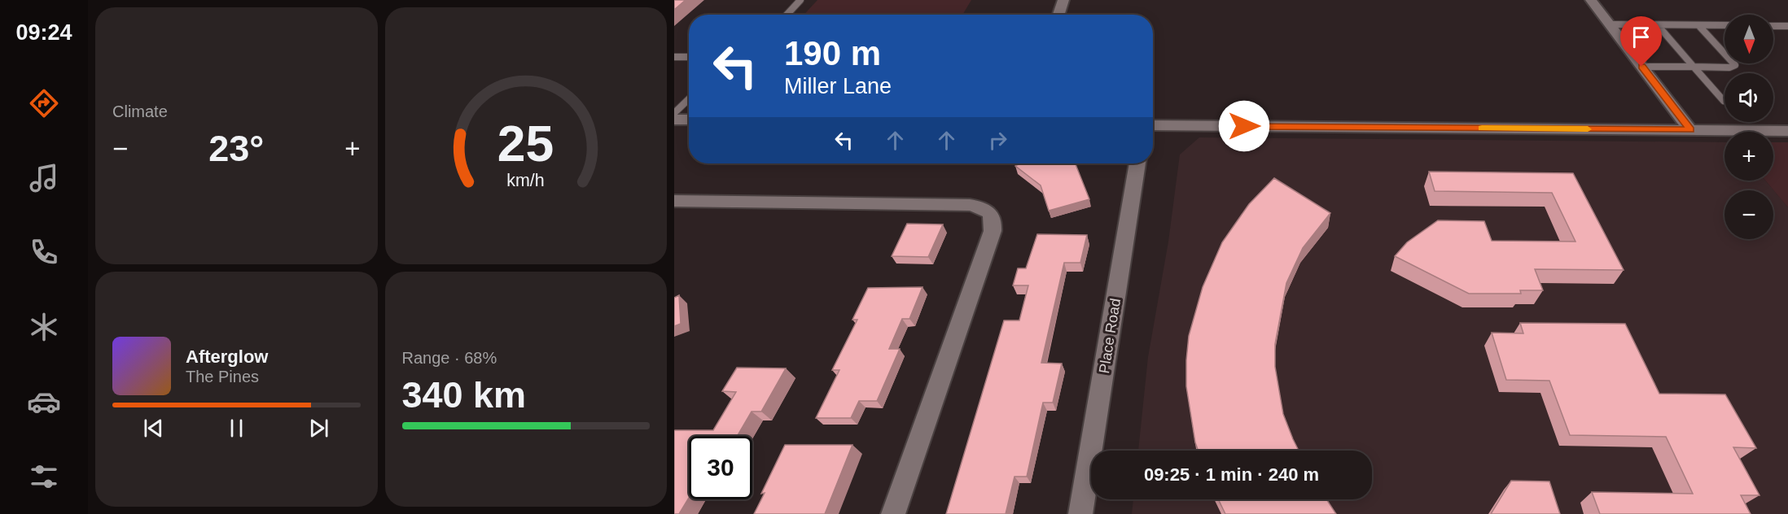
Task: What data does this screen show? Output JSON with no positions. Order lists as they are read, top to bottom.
{
  "streets": {
    "street": ["Place Road"]
  },
  "north": "bottom",
  "page": {
    "tabs": "09:24",
    "tile": [
      "Climate",
      ["Range · 68%", "340 km"]
    ],
    "map_buttons": ["+", "−"],
    "turn": ["190 m", "Miller Lane"],
    "heat": ["−", "23°", "+"],
    "song": ["Afterglow", "The Pines"],
    "limit": "30",
    "trip": "09:25 · 1 min · 240 m",
    "gauge": ["25", "km/h"]
  }
}
